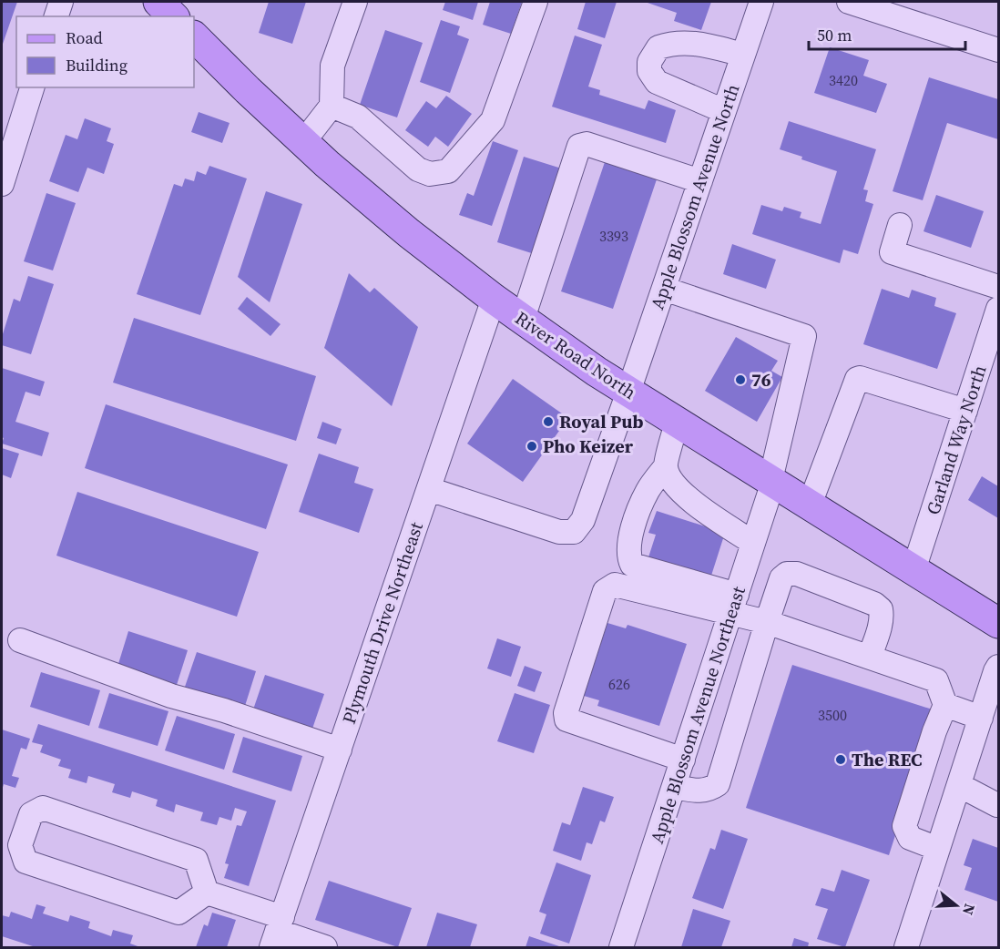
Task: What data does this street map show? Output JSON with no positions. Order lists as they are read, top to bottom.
{
  "streets": {
    "main road": ["River Road North"],
    "street": [
      "Apple Blossom Avenue North",
      "Garland Way North",
      "Plymouth Drive Northeast",
      "Apple Blossom Avenue Northeast"
    ]
  },
  "crossings": [
    ["Apple Blossom Avenue North", "River Road North"],
    ["Apple Blossom Avenue North", "Plymouth Drive Northeast"],
    ["Apple Blossom Avenue North", "Apple Blossom Avenue Northeast"],
    ["River Road North", "Garland Way North"],
    ["River Road North", "Plymouth Drive Northeast"],
    ["River Road North", "Apple Blossom Avenue Northeast"]
  ],
  "places": [
    "76",
    "Royal Pub",
    "Pho Keizer",
    "The REC"
  ],
  "house_numbers": [
    "3420",
    "3393",
    "626",
    "3500"
  ],
  "legend": ["Road", "Building"],
  "scale_bar": "50 m",
  "north": "right"
}
